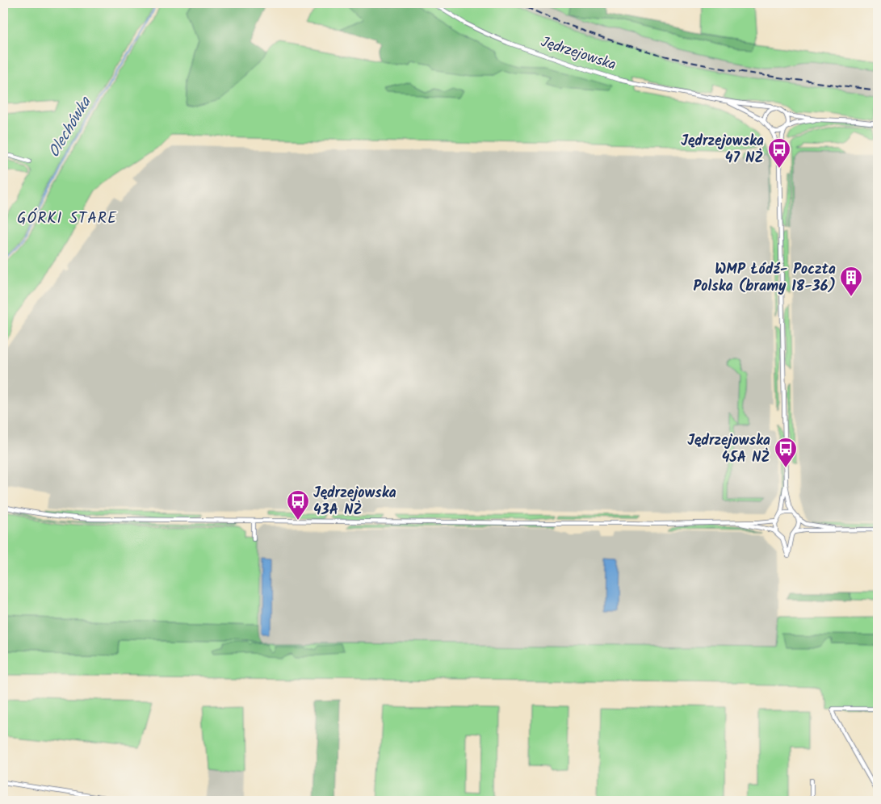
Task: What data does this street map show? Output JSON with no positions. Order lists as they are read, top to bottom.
{
  "streets": {
    "street": ["Jędrzejowska"]
  },
  "districts": ["GÓRKI STARE"],
  "water": ["Olechówka"],
  "places": {
    "bus stop": ["Jędrzejowska 47 NŻ", "Jędrzejowska 45A NŻ", "Jędrzejowska 43A NŻ"],
    "building": ["WMP Łódź- Poczta Polska (bramy 18-36)"]
  }
}
